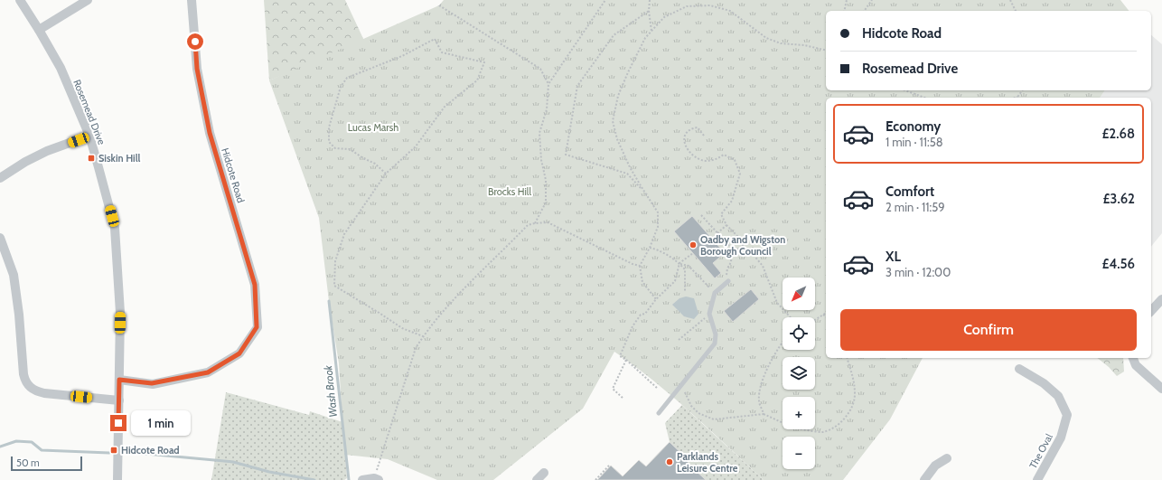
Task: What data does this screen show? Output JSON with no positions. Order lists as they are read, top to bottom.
{
  "streets": {
    "street": ["Rosemead Drive", "Hidcote Road", "The Oval"]
  },
  "crossings": [
    ["Rosemead Drive", "Hidcote Road"]
  ],
  "water": ["Wash Brook"],
  "parks": ["Lucas Marsh", "Brocks Hill"],
  "places": {
    "transit": ["Siskin Hill", "Hidcote Road"],
    "other": ["Oadby and Wigston Borough Council", "Parklands Leisure Centre"]
  },
  "scale_bar": "50 m",
  "north": "bottom left",
  "page": {
    "banner": ["Hidcote Road", "Rosemead Drive"],
    "list": [
      {
        "name": "Economy",
        "note": "1 min · 11:58",
        "value": "£2.68"
      },
      {
        "name": "Comfort",
        "note": "2 min · 11:59",
        "value": "£3.62"
      },
      {
        "name": "XL",
        "note": "3 min · 12:00",
        "value": "£4.56"
      }
    ],
    "map_buttons": ["+", "−"],
    "buttons": "Confirm",
    "bubble": "1 min",
    "scale": "50 m"
  }
}
